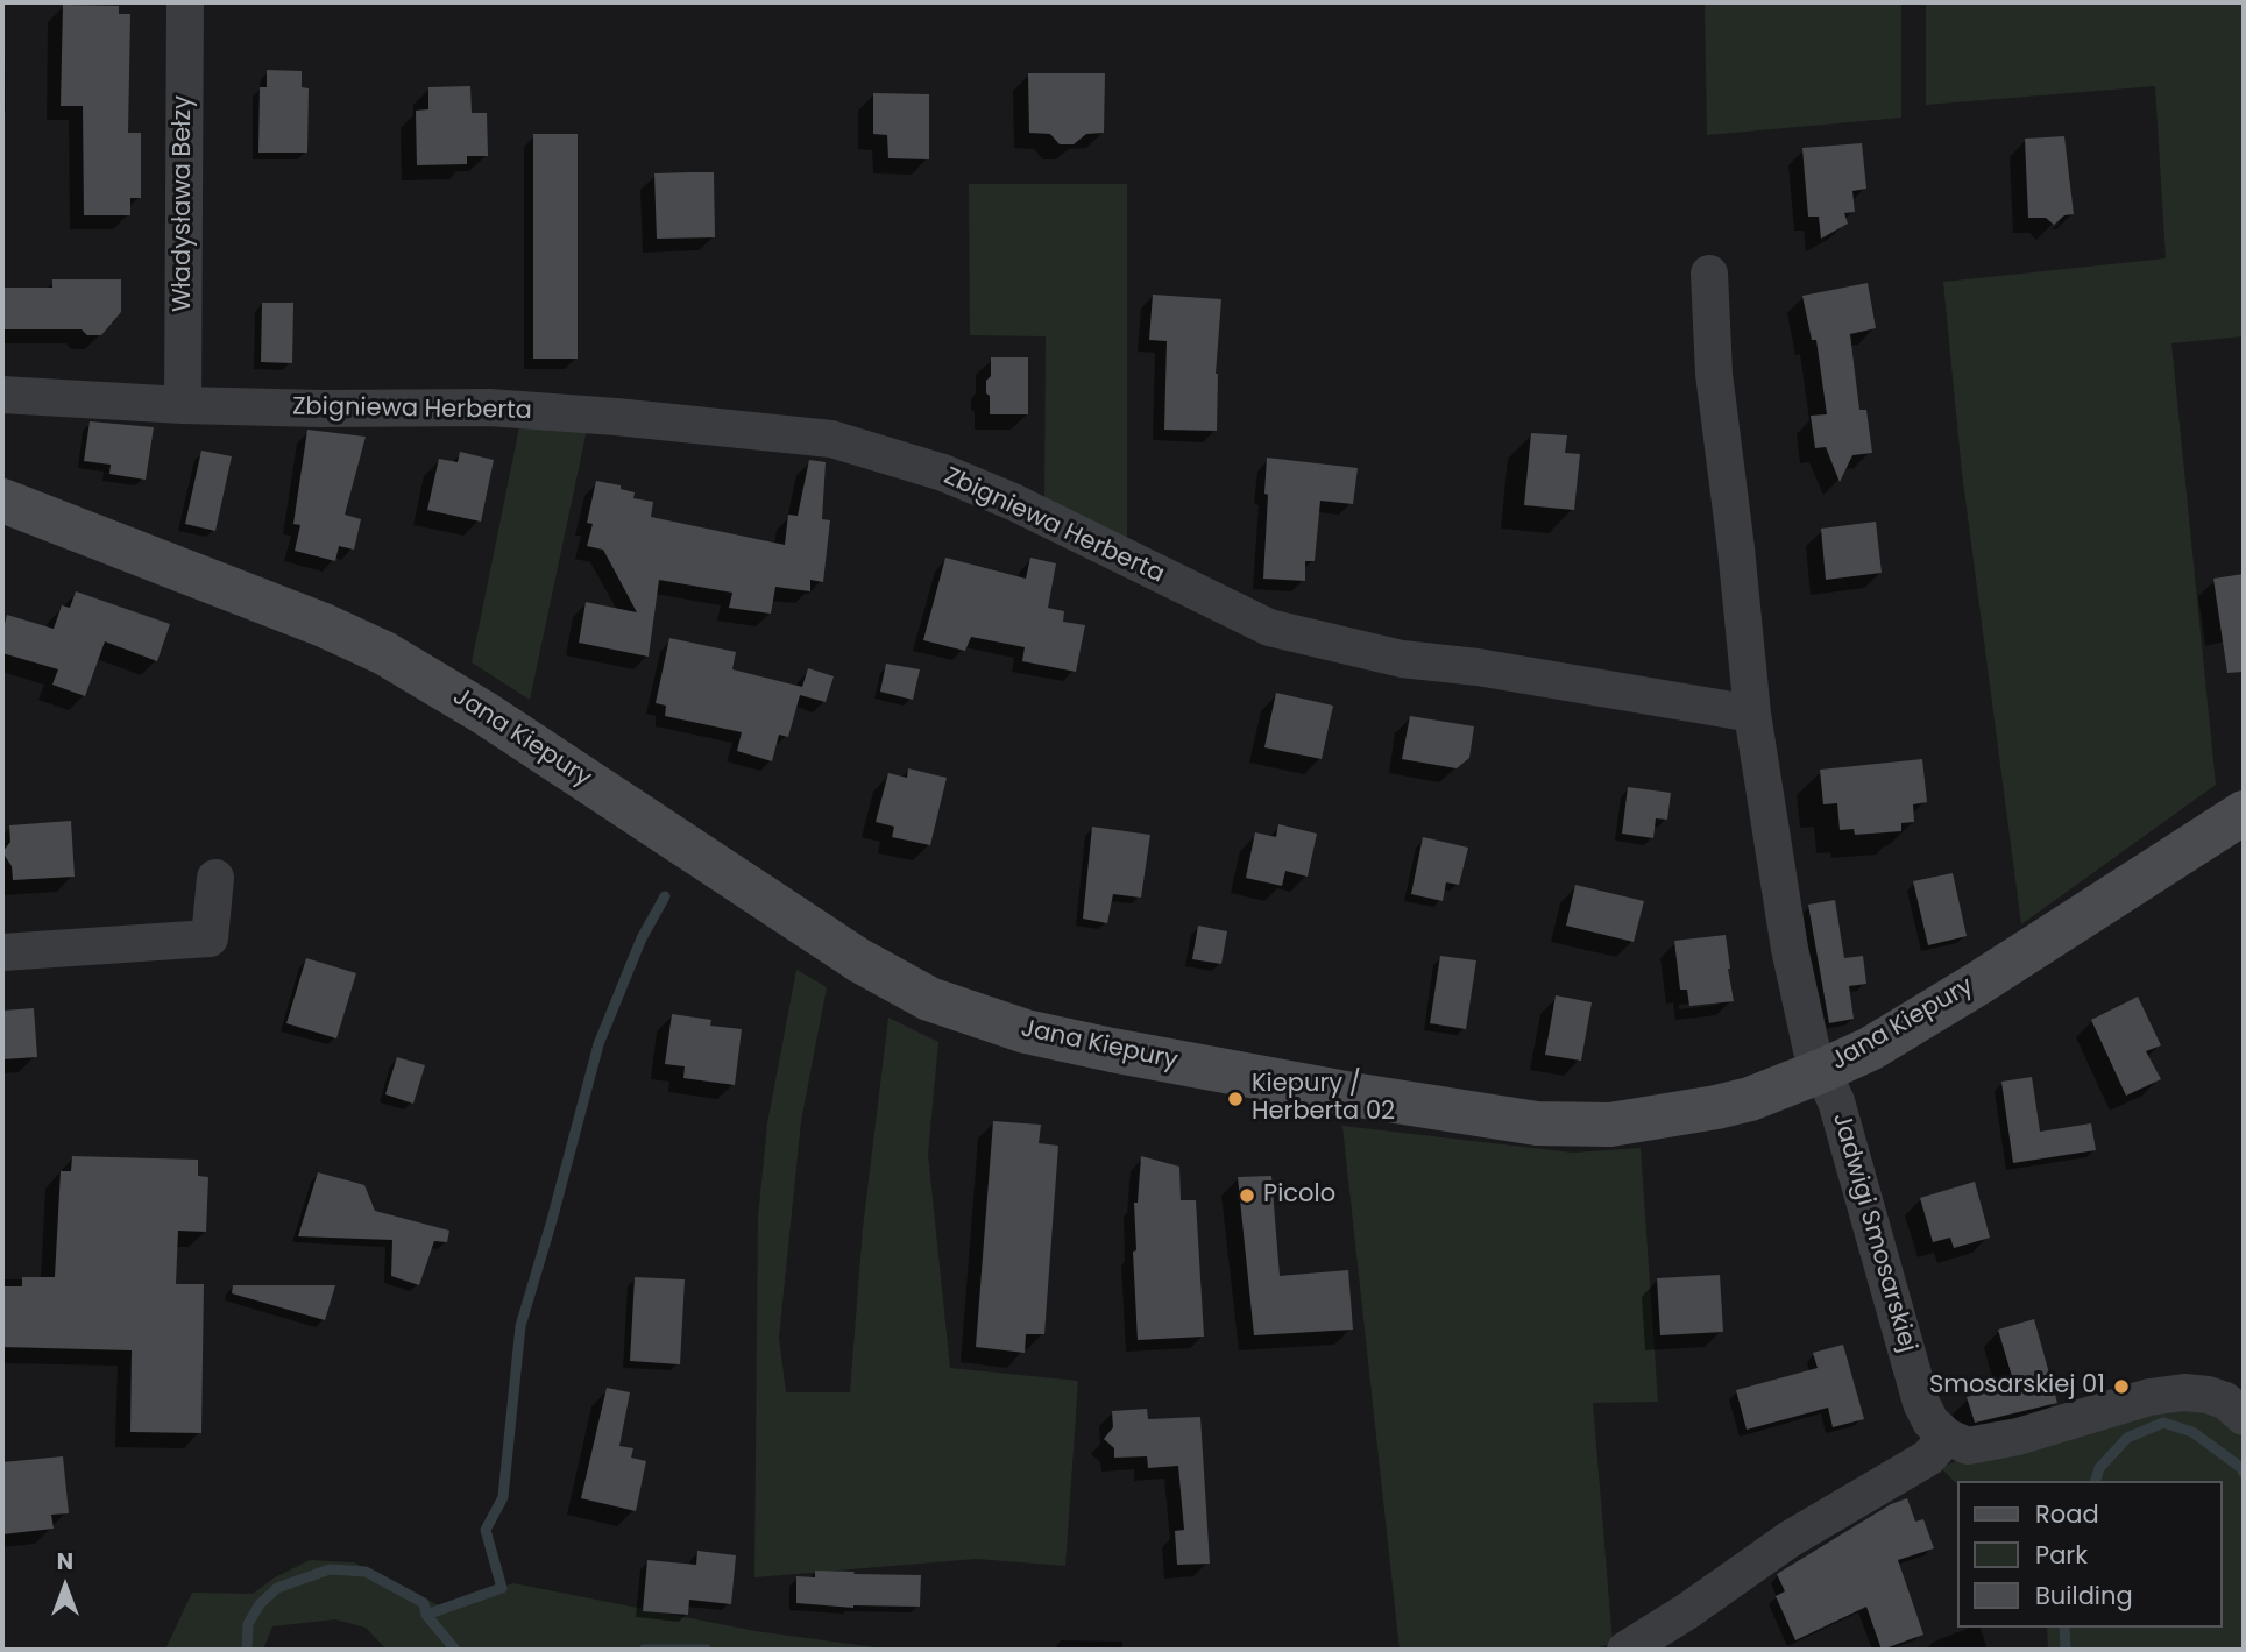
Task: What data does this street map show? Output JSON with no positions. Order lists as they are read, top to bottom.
{
  "streets": {
    "street": [
      "Władysława Bełzy",
      "Zbigniewa Herberta",
      "Jana Kiepury",
      "Jadwigi Smosarskiej"
    ]
  },
  "crossings": [
    ["Władysława Bełzy", "Zbigniewa Herberta"],
    ["Zbigniewa Herberta", "Jadwigi Smosarskiej"],
    ["Jana Kiepury", "Jadwigi Smosarskiej"]
  ],
  "places": ["Kiepury / Herberta 02", "Picolo", "Smosarskiej 01"],
  "legend": ["Road", "Park", "Building"],
  "north": "top"
}
